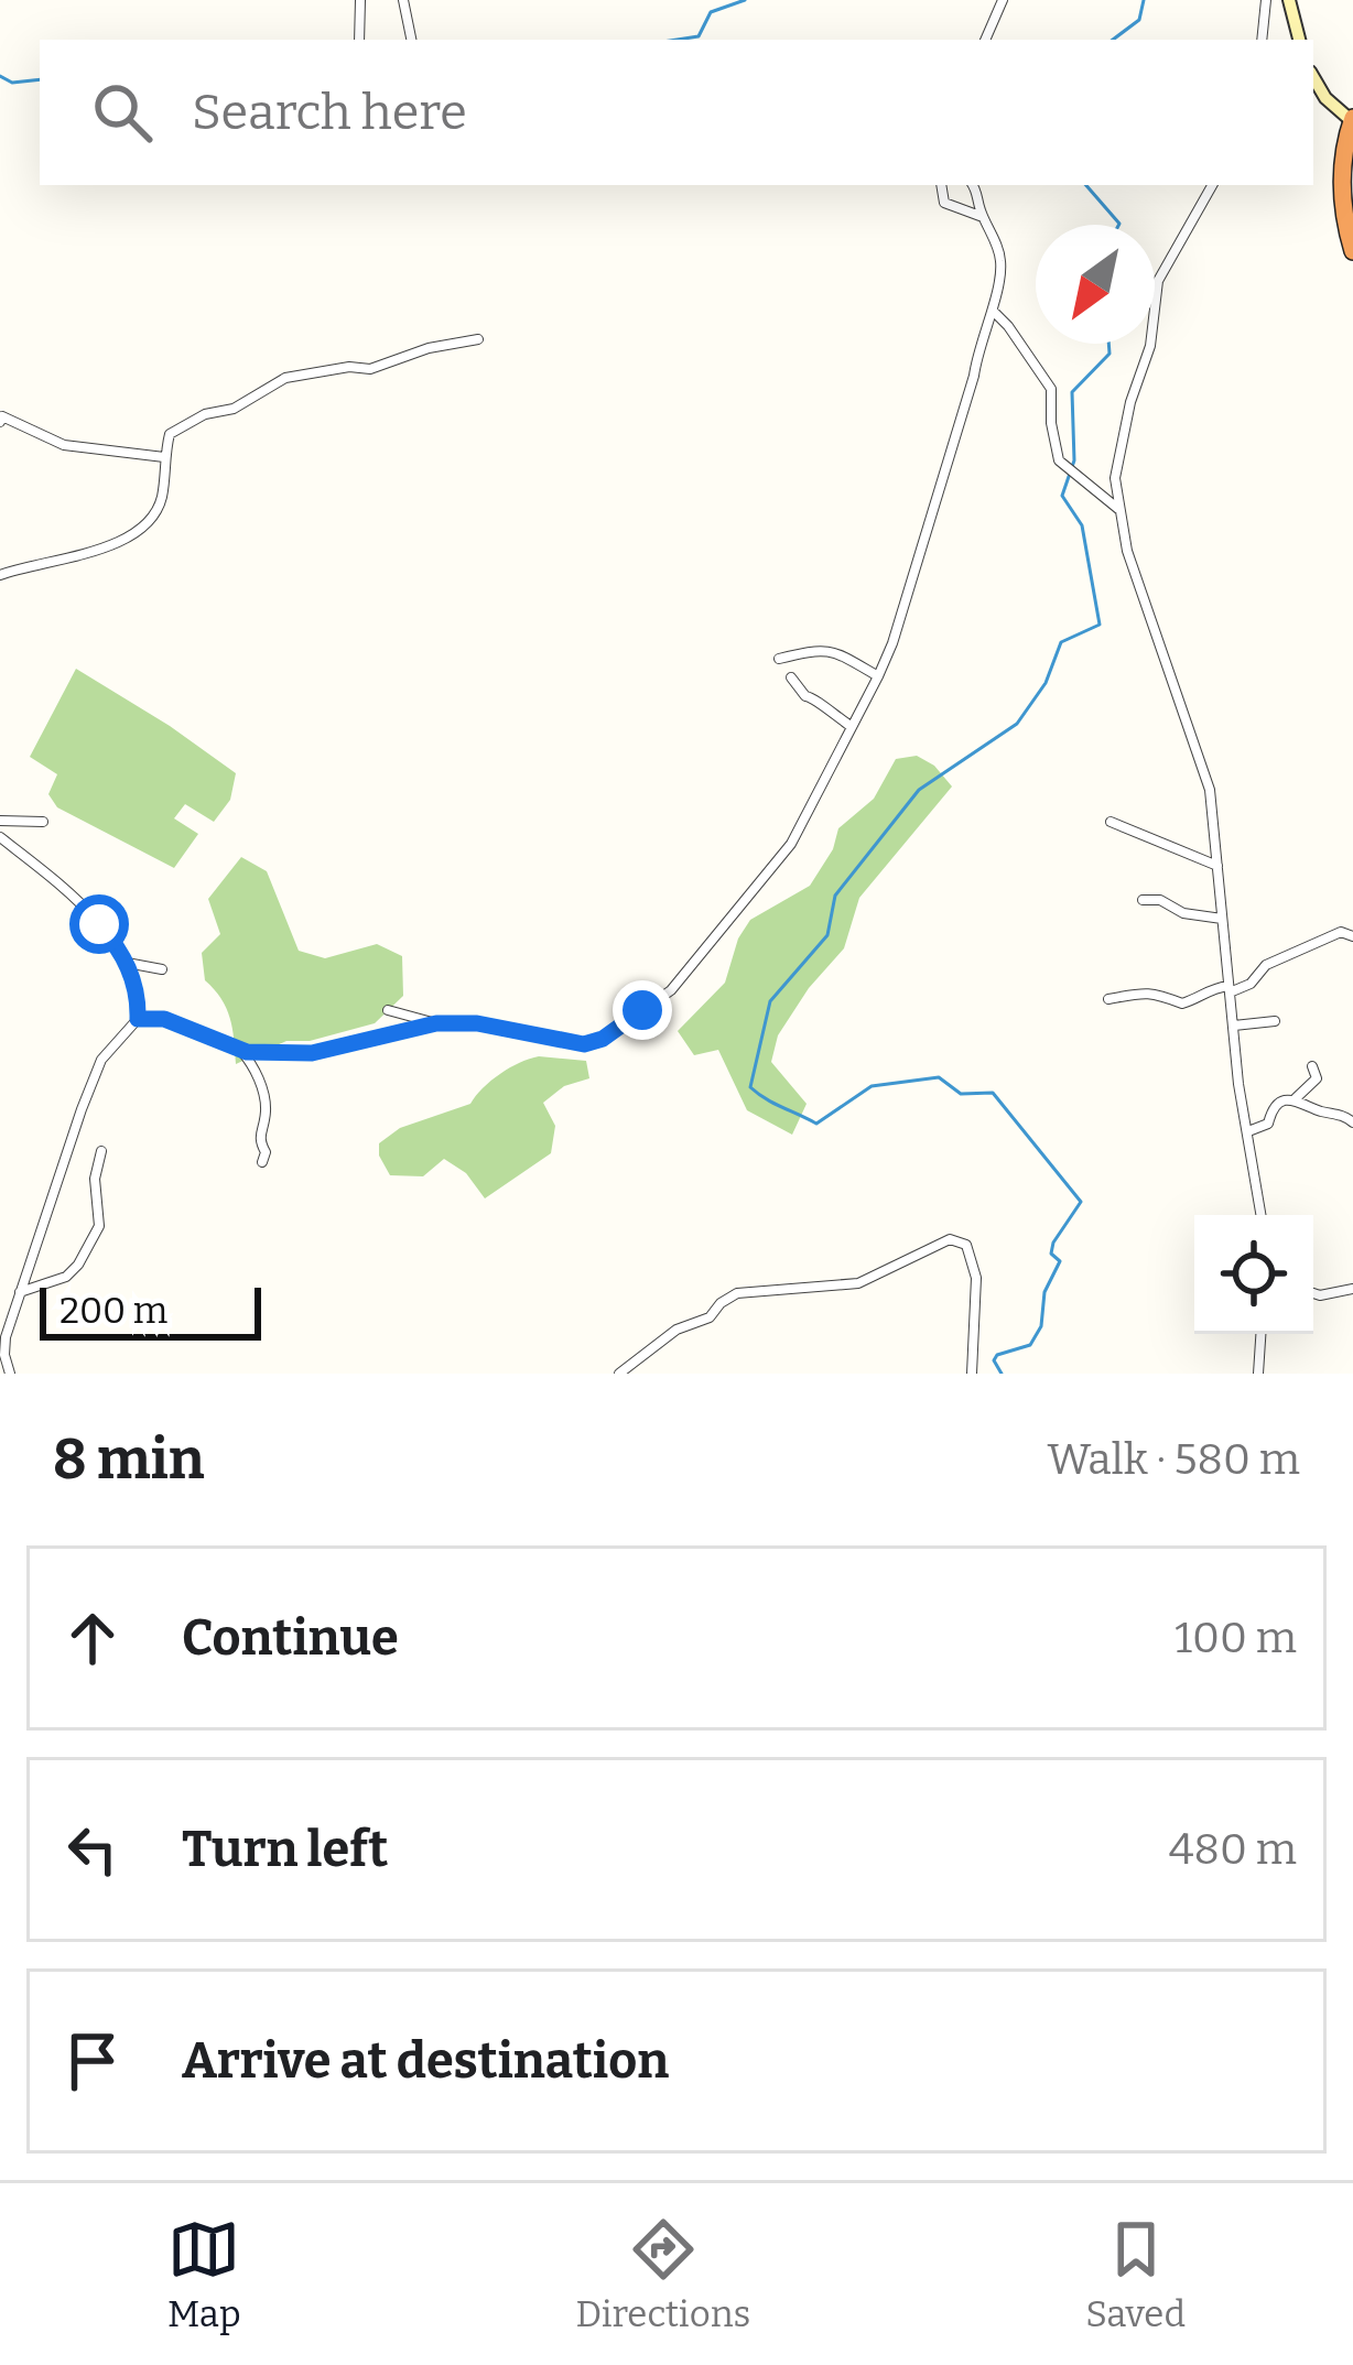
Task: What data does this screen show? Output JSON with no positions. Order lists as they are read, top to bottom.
{
  "scale_bar": "200 m",
  "north": "bottom left",
  "page": {
    "search": "Search here",
    "scale": "200 m",
    "heading": ["8 min", "Walk · 580 m"],
    "list": [
      ["Continue", "100 m"],
      ["Turn left", "480 m"],
      "Arrive at destination"
    ],
    "nav": ["Map", "Directions", "Saved"]
  }
}
